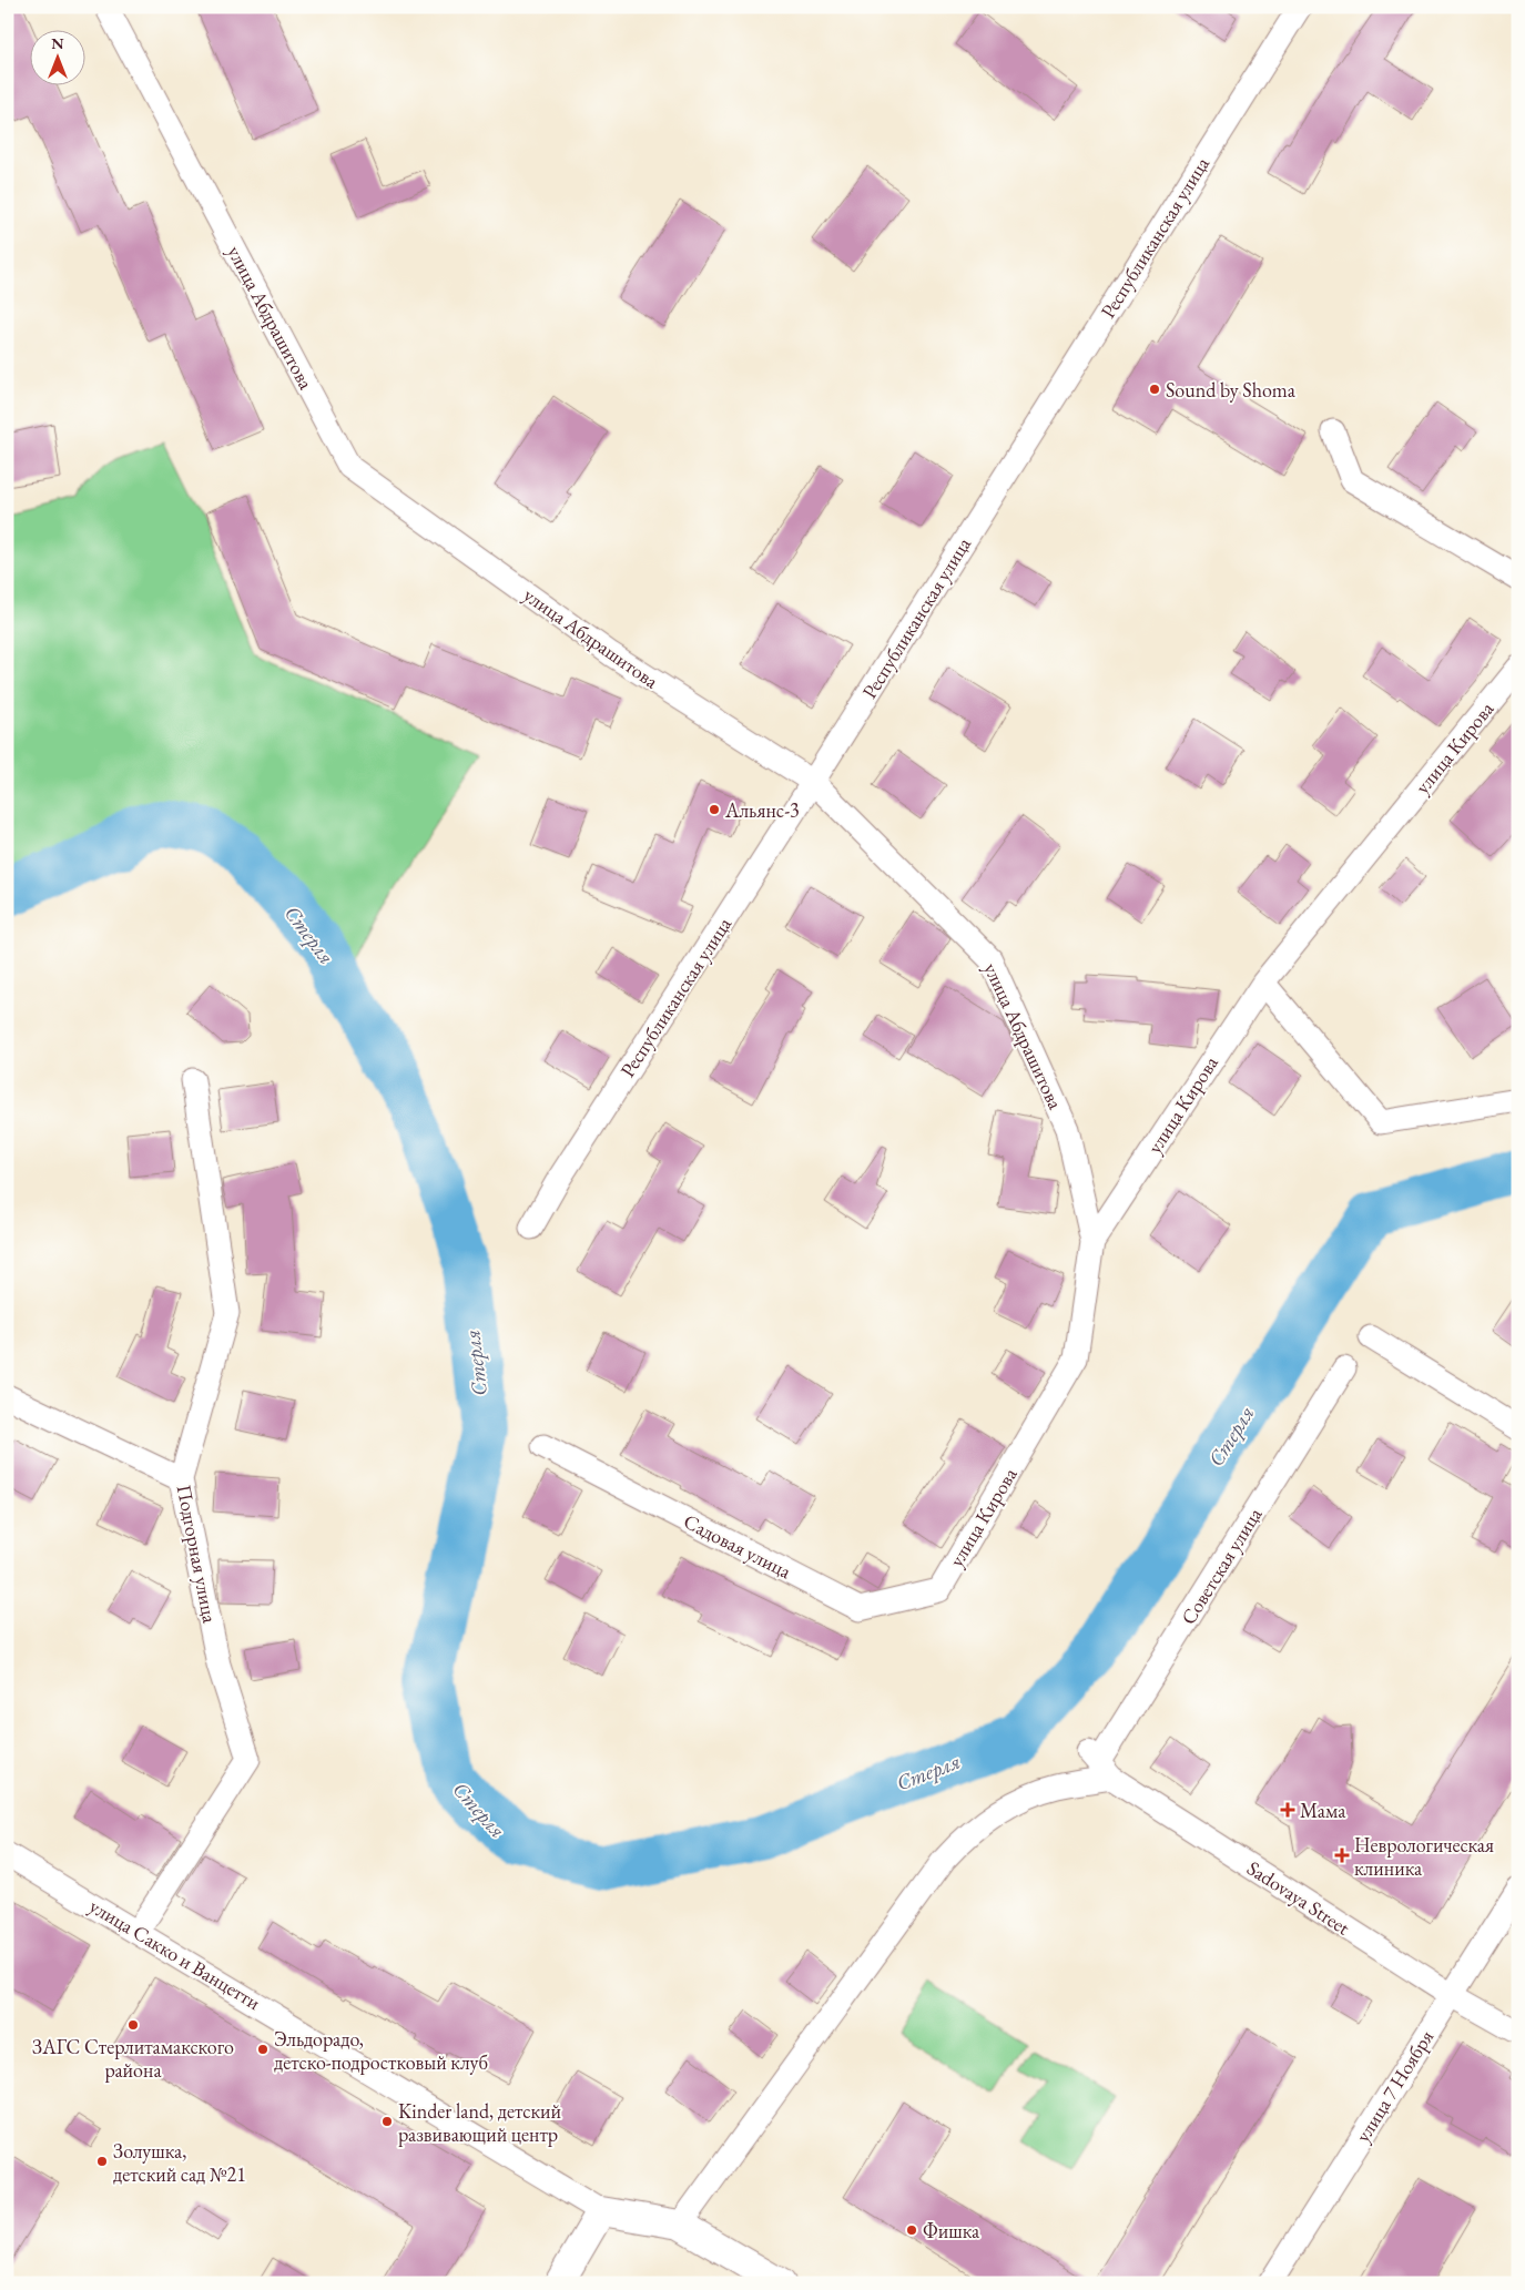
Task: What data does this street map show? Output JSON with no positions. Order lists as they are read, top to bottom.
{
  "streets": {
    "street": [
      "Республиканская улица",
      "улица Абдрашитова",
      "улица Кирова",
      "Садовая улица",
      "Подгорная улица",
      "Советская улица",
      "Sadovaya Street",
      "улица Сакко и Ванцетти",
      "улица 7 Ноября"
    ]
  },
  "crossings": [
    ["Республиканская улица", "улица Абдрашитова"],
    ["улица Абдрашитова", "улица Кирова"],
    ["улица Кирова", "Садовая улица"],
    ["Подгорная улица", "улица Сакко и Ванцетти"],
    ["Советская улица", "Sadovaya Street"],
    ["Sadovaya Street", "улица 7 Ноября"]
  ],
  "water": ["Стерля"],
  "places": {
    "other": [
      "Sound by Shoma",
      "Альянс-3",
      "ЗАГС Стерлитамакского района",
      "Эльдорадо, детско-подростковый клуб",
      "Kinder land, детский развивающий центр",
      "Золушка, детский сад №21",
      "Фишка"
    ],
    "health": ["Мама", "Неврологическая клиника"]
  },
  "north": "top"
}
